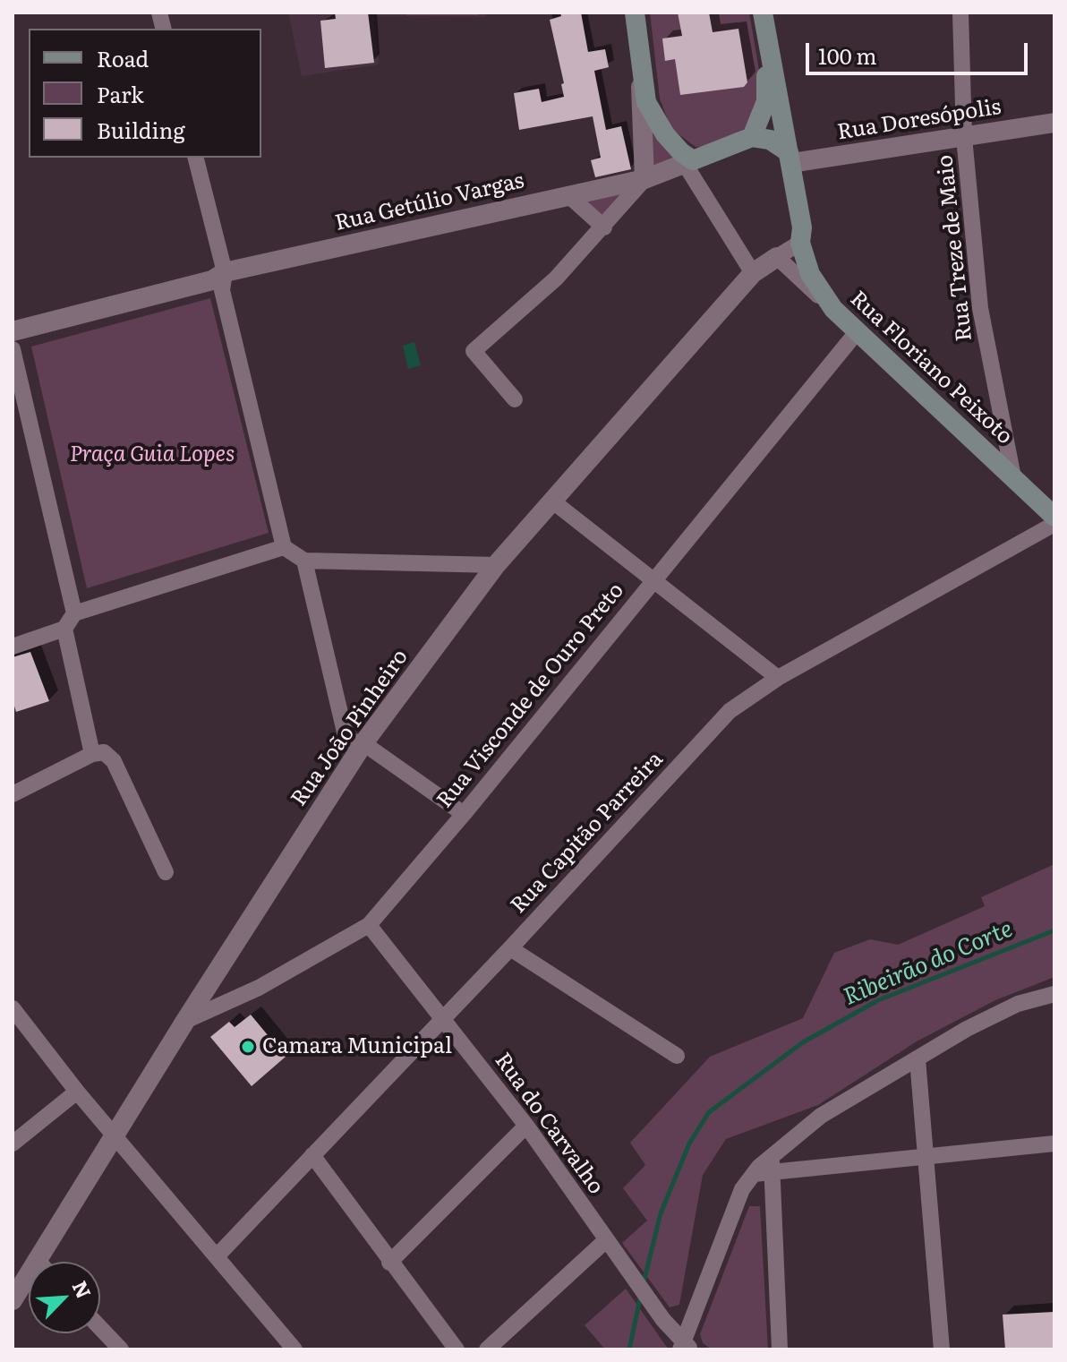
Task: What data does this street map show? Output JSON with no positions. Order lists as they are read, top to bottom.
{
  "streets": {
    "main road": ["Rua Floriano Peixoto"],
    "street": [
      "Rua Doresópolis",
      "Rua Getúlio Vargas",
      "Rua Treze de Maio",
      "Rua Visconde de Ouro Preto",
      "Rua João Pinheiro",
      "Rua Capitão Parreira",
      "Rua do Carvalho"
    ]
  },
  "crossings": [
    ["Rua Doresópolis", "Rua Treze de Maio"],
    ["Rua Doresópolis", "Rua Floriano Peixoto"],
    ["Rua Treze de Maio", "Rua Floriano Peixoto"],
    ["Rua Floriano Peixoto", "Rua Visconde de Ouro Preto"],
    ["Rua Floriano Peixoto", "Rua João Pinheiro"],
    ["Rua Visconde de Ouro Preto", "Rua João Pinheiro"],
    ["Rua Visconde de Ouro Preto", "Rua do Carvalho"],
    ["Rua Capitão Parreira", "Rua do Carvalho"]
  ],
  "water": ["Ribeirão do Corte"],
  "parks": ["Praça Guia Lopes"],
  "places": ["Camara Municipal"],
  "legend": ["Road", "Park", "Building"],
  "scale_bar": "100 m",
  "north": "top right"
}
